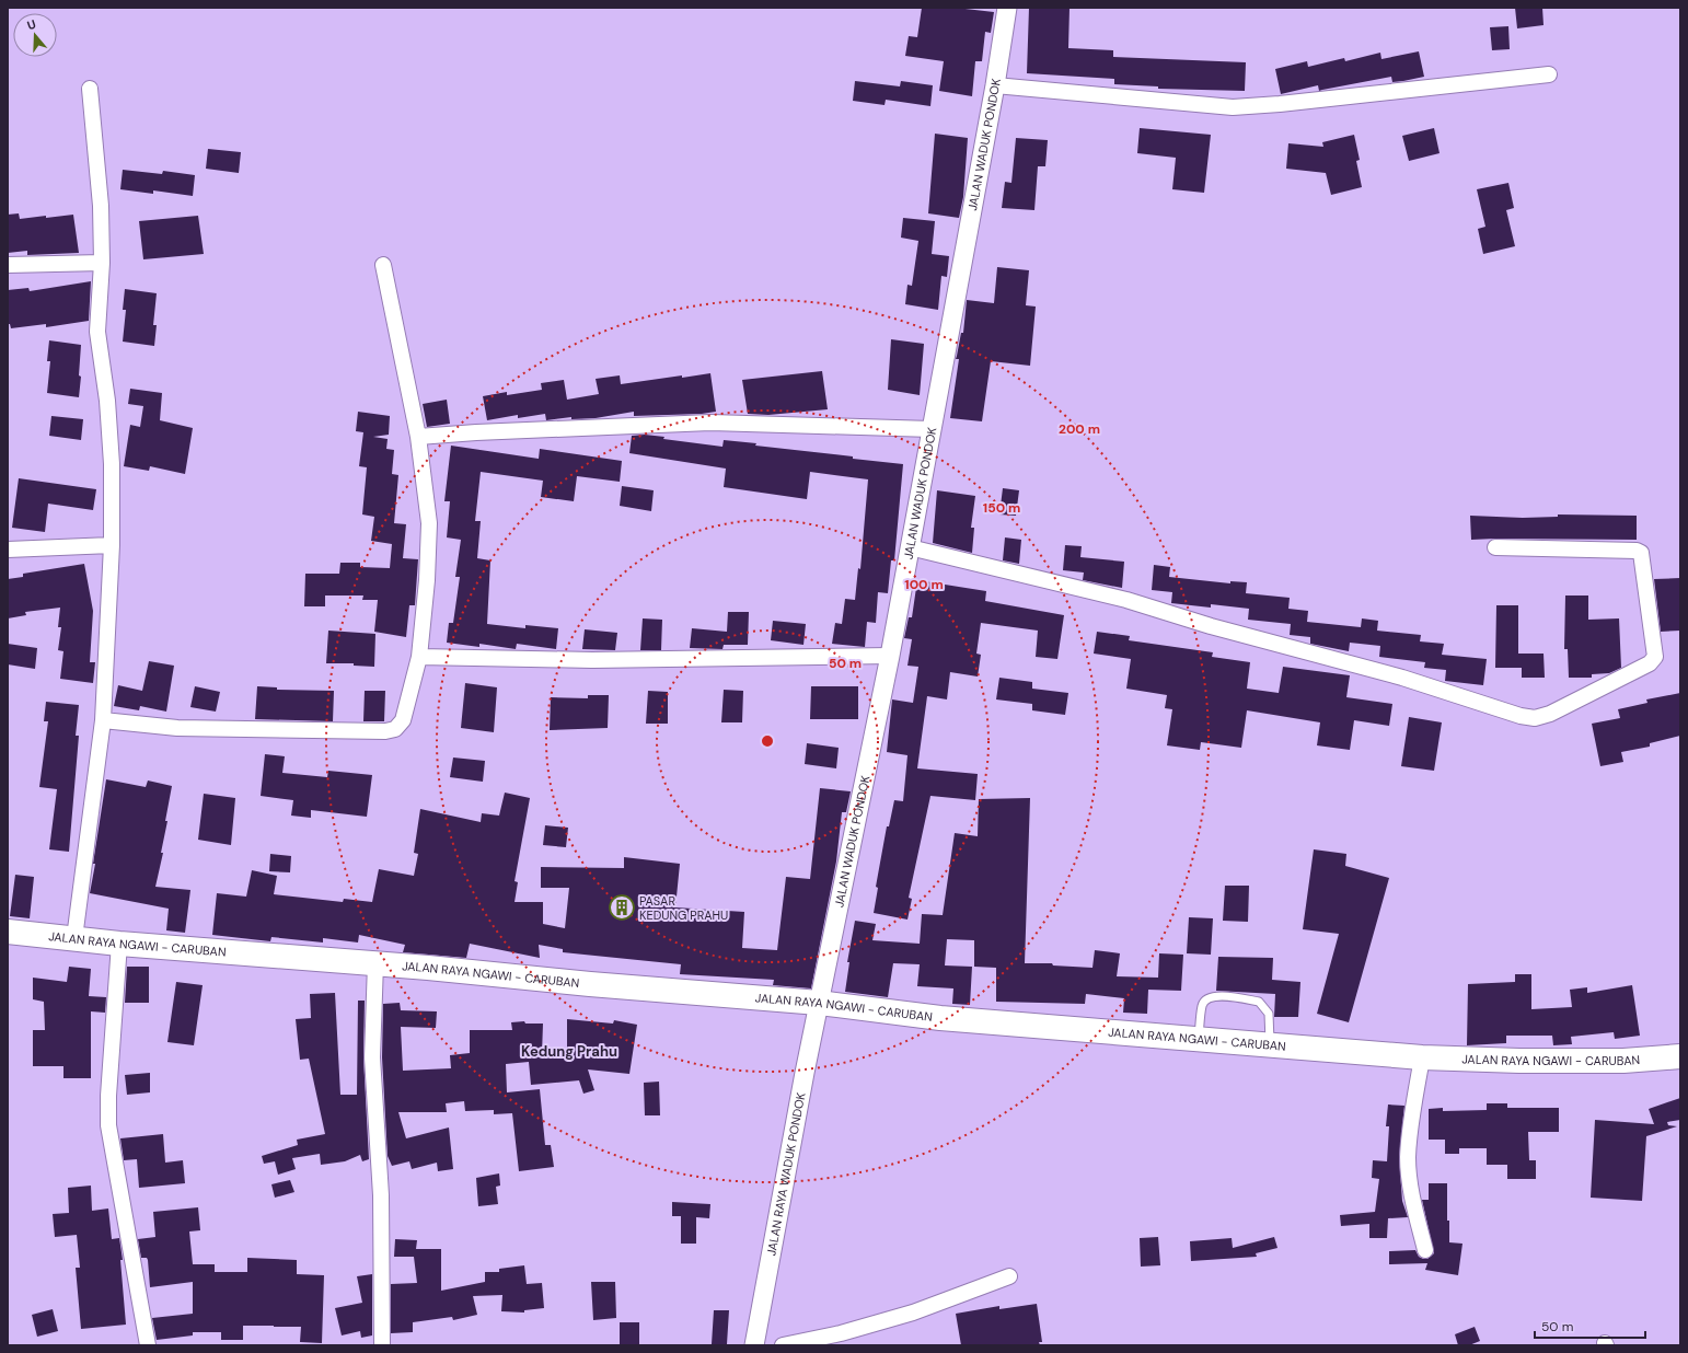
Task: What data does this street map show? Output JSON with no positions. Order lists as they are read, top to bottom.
{
  "streets": {
    "highway": ["JALAN RAYA NGAWI - CARUBAN"],
    "street": ["JALAN WADUK PONDOK", "JALAN RAYA WADUK PONDOK"]
  },
  "crossings": [
    ["JALAN WADUK PONDOK", "JALAN RAYA NGAWI - CARUBAN"],
    ["JALAN WADUK PONDOK", "JALAN RAYA WADUK PONDOK"],
    ["JALAN RAYA NGAWI - CARUBAN", "JALAN RAYA WADUK PONDOK"]
  ],
  "districts": ["Kedung Prahu"],
  "places": {
    "building": ["PASAR KEDUNG PRAHU"]
  },
  "scale_bar": "50 m",
  "north": "top",
  "rings": [
    "200 m",
    "150 m",
    "100 m",
    "50 m"
  ]
}
